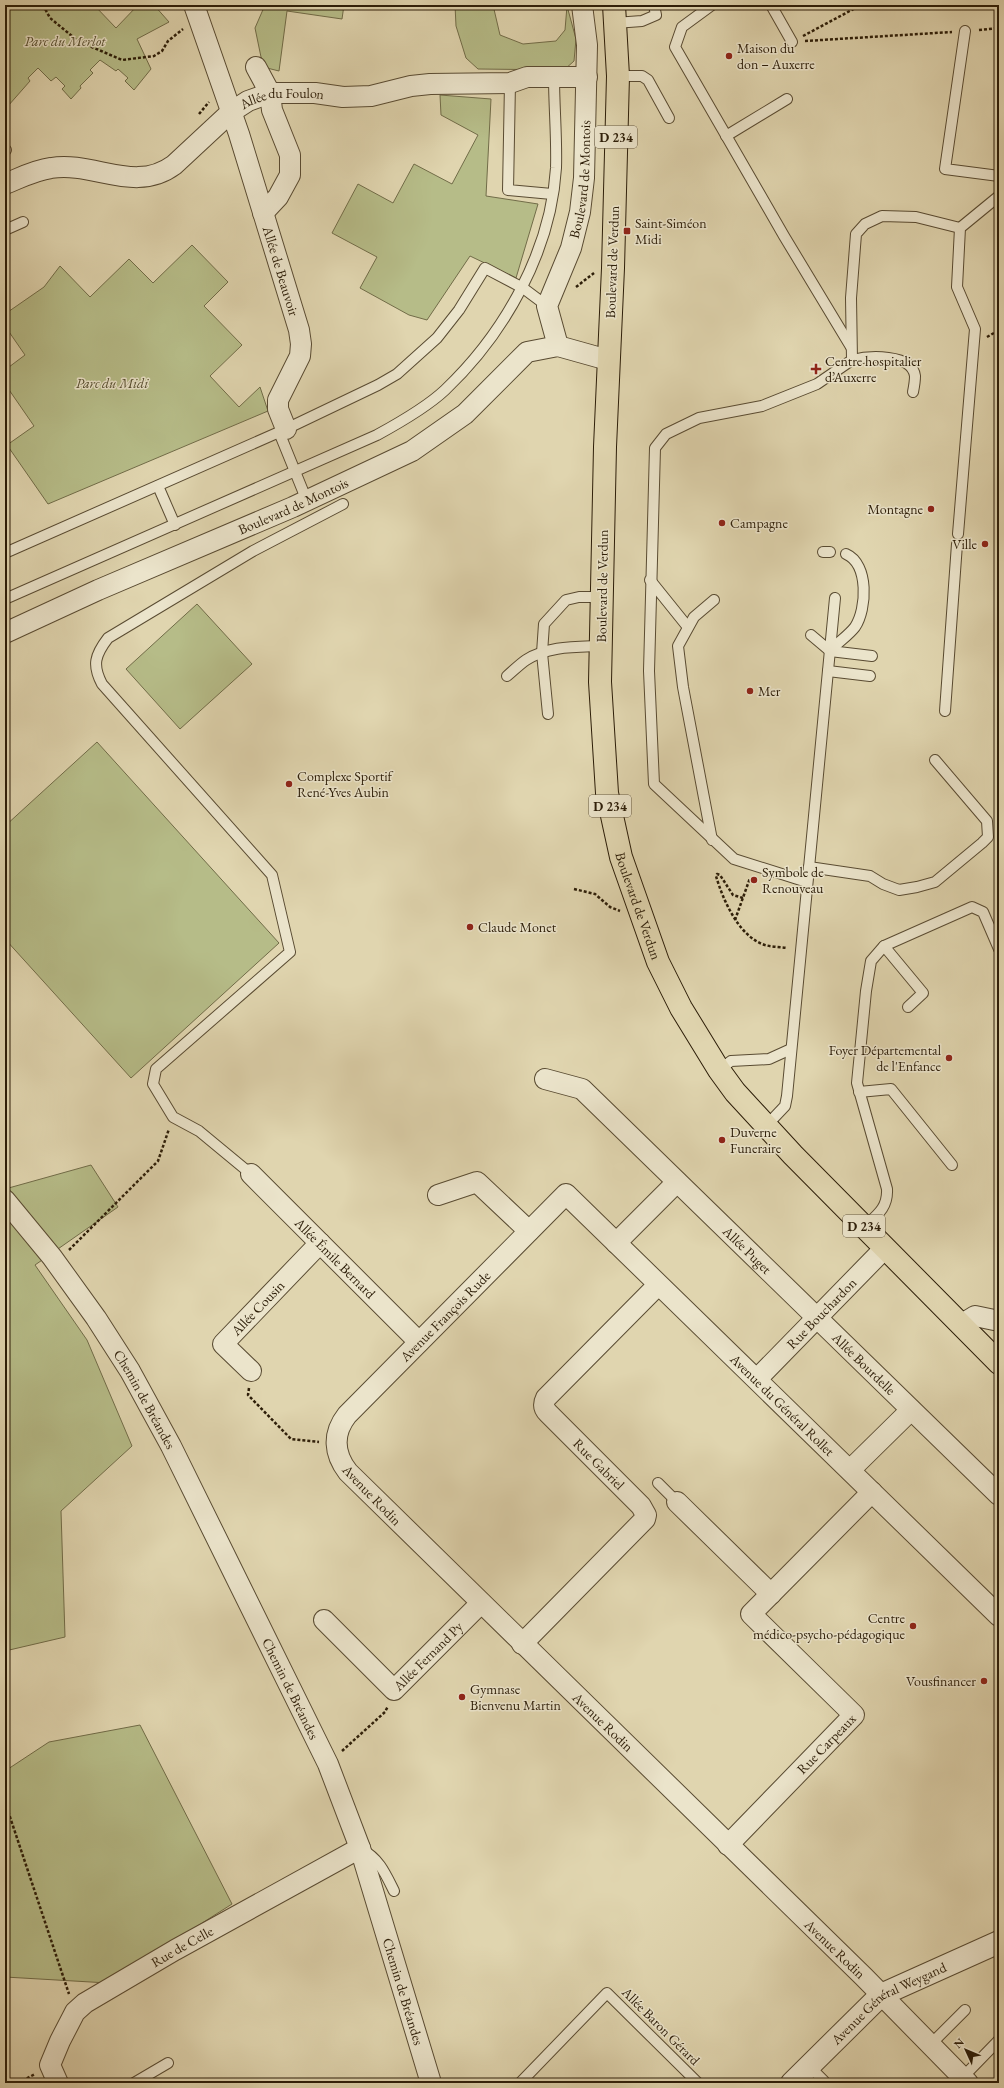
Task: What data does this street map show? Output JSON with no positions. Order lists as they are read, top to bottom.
{
  "streets": {
    "main road": ["D 234", "Boulevard de Verdun"],
    "street": [
      "Allée du Foulon",
      "Boulevard de Montois",
      "Allée de Beauvoir",
      "Allée Puget",
      "Allée Émile Bernard",
      "Allée Cousin",
      "Rue Bouchardon",
      "Avenue François Rude",
      "Allée Bourdelle",
      "Chemin de Bréandes",
      "Avenue du Général Rollet",
      "Rue Gabriel",
      "Avenue Rodin",
      "Allée Fernand Py",
      "Rue Carpeaux",
      "Rue de Celle",
      "Avenue Général Weygand"
    ],
    "lane": ["Allée Baron Gérard"]
  },
  "crossings": [
    ["Allée du Foulon", "Boulevard de Montois"],
    ["Allée du Foulon", "Allée de Beauvoir"],
    ["D 234", "Boulevard de Verdun"],
    ["D 234", "Rue Bouchardon"],
    ["Boulevard de Montois", "Boulevard de Verdun"],
    ["Allée Puget", "Rue Bouchardon"],
    ["Allée Puget", "Allée Bourdelle"],
    ["Allée Émile Bernard", "Allée Cousin"],
    ["Allée Émile Bernard", "Avenue François Rude"],
    ["Rue Bouchardon", "Allée Bourdelle"],
    ["Rue Bouchardon", "Avenue du Général Rollet"],
    ["Avenue François Rude", "Avenue du Général Rollet"],
    ["Avenue François Rude", "Avenue Rodin"],
    ["Chemin de Bréandes", "Rue de Celle"],
    ["Avenue du Général Rollet", "Rue Gabriel"],
    ["Avenue du Général Rollet", "Rue Carpeaux"],
    ["Rue Gabriel", "Avenue Rodin"],
    ["Avenue Rodin", "Allée Fernand Py"],
    ["Avenue Rodin", "Rue Carpeaux"],
    ["Avenue Rodin", "Avenue Général Weygand"]
  ],
  "parks": ["Parc du Merlot", "Parc du Midi"],
  "places": {
    "other": [
      "Maison du don – Auxerre",
      "Montagne",
      "Campagne",
      "Ville",
      "Mer",
      "Complexe Sportif René-Yves Aubin",
      "Symbole de Renouveau",
      "Claude Monet",
      "Foyer Départemental de l'Enfance",
      "Duverne Funeraire",
      "Centre médico-psycho-pédagogique",
      "Vousfinancer",
      "Gymnase Bienvenu Martin"
    ],
    "transit": ["Saint-Siméon Midi"],
    "health": ["Centre hospitalier d’Auxerre"]
  },
  "north": "top left"
}
